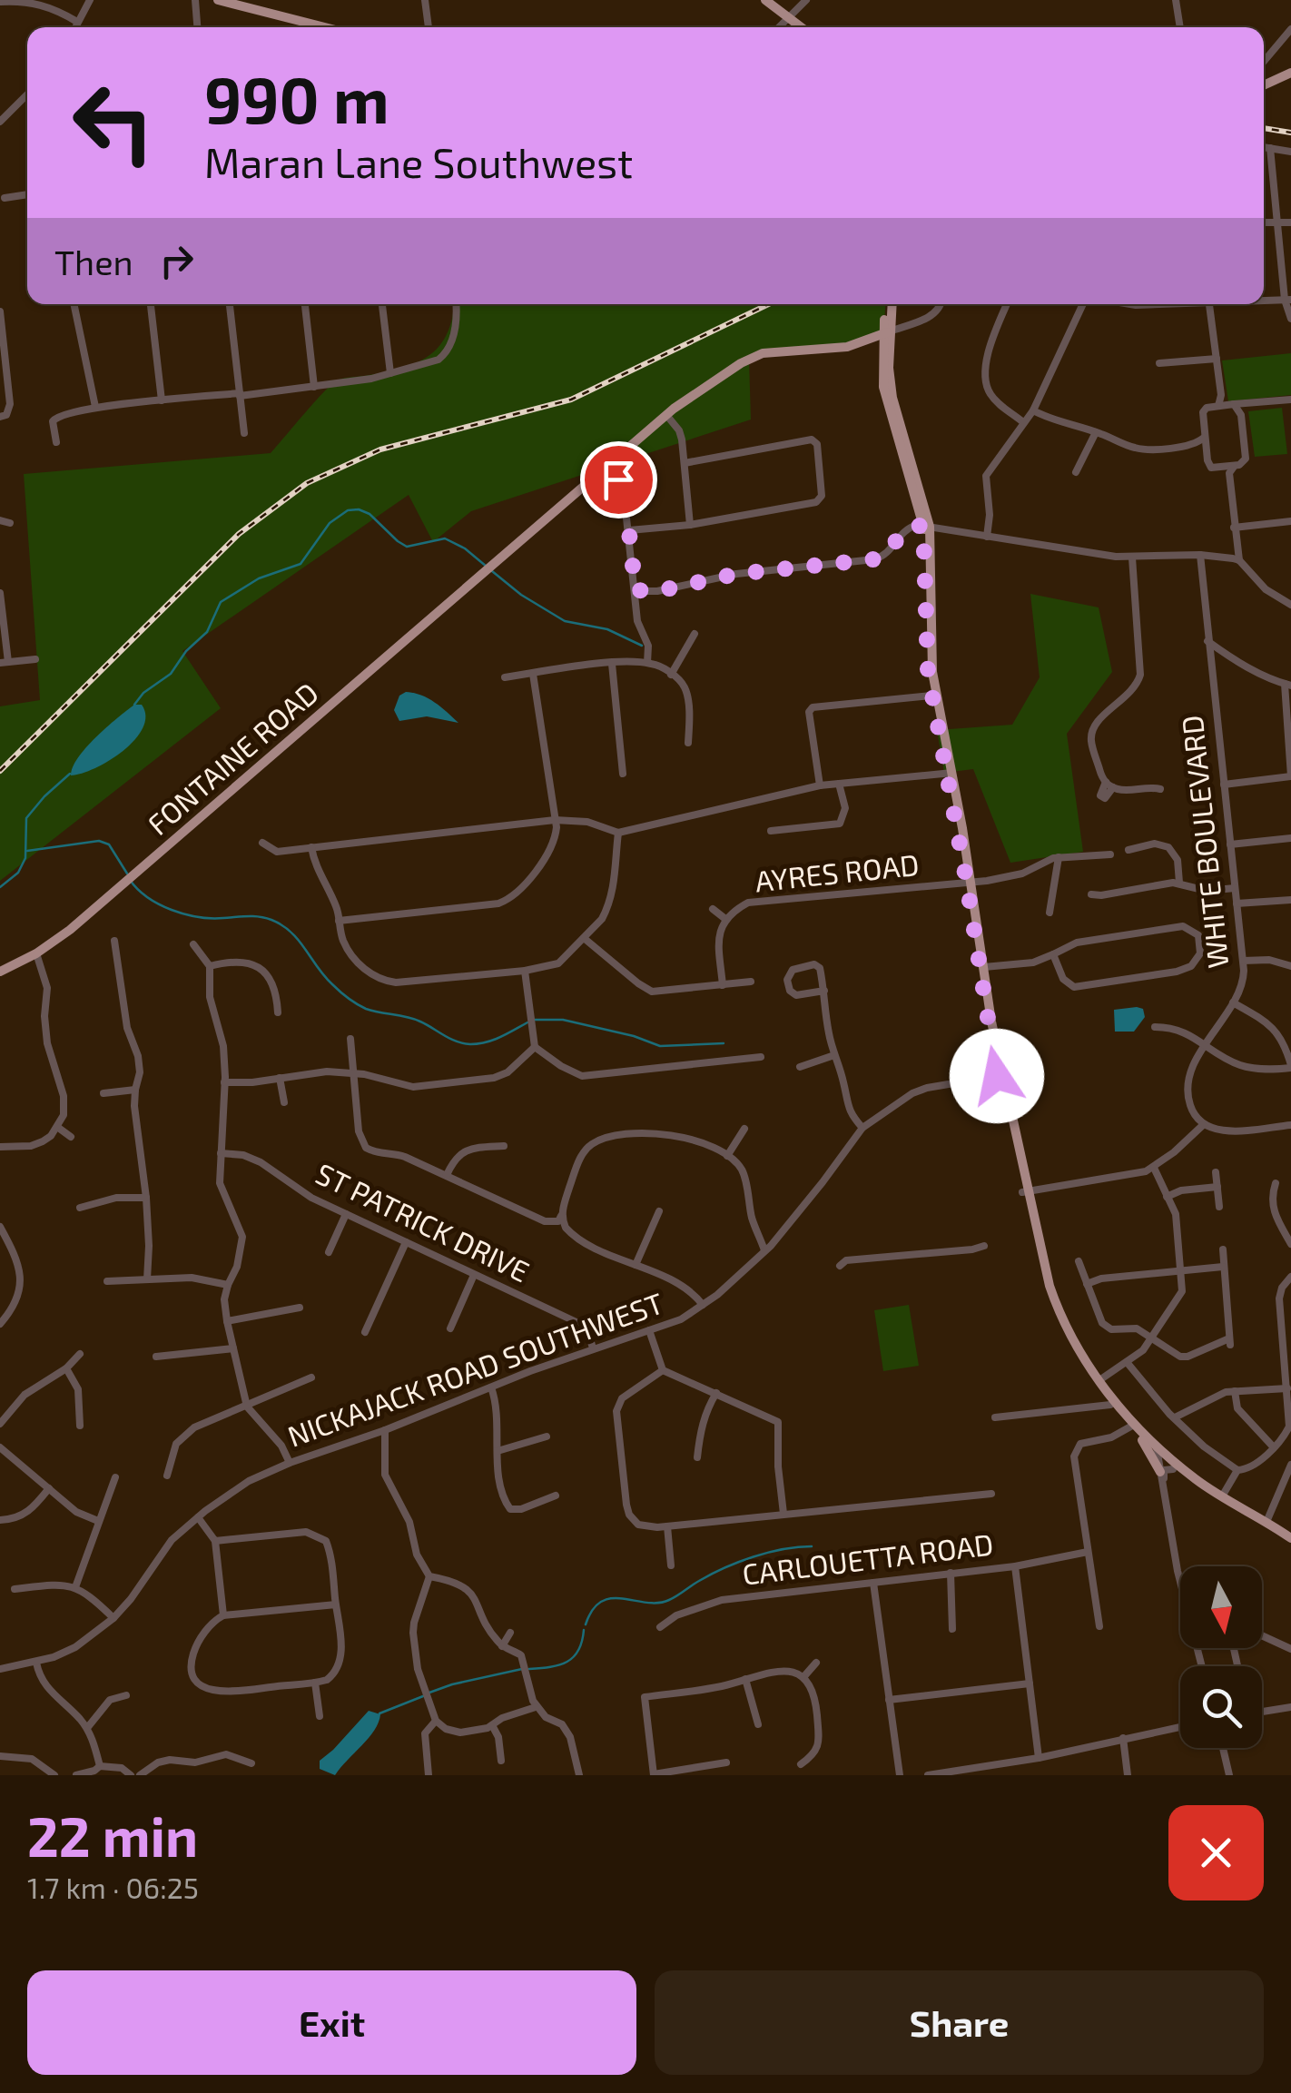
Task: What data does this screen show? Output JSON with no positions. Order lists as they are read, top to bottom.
{
  "streets": {
    "main road": ["FONTAINE ROAD"],
    "street": [
      "WHITE BOULEVARD",
      "AYRES ROAD",
      "ST PATRICK DRIVE",
      "NICKAJACK ROAD SOUTHWEST",
      "CARLOUETTA ROAD"
    ]
  },
  "crossings": [
    ["ST PATRICK DRIVE", "NICKAJACK ROAD SOUTHWEST"]
  ],
  "north": "bottom",
  "page": {
    "turn": ["990 m", "Maran Lane Southwest"],
    "then": "Then",
    "heading": ["22 min", "1.7 km · 06:25"],
    "buttons": ["Exit", "Share"]
  }
}
